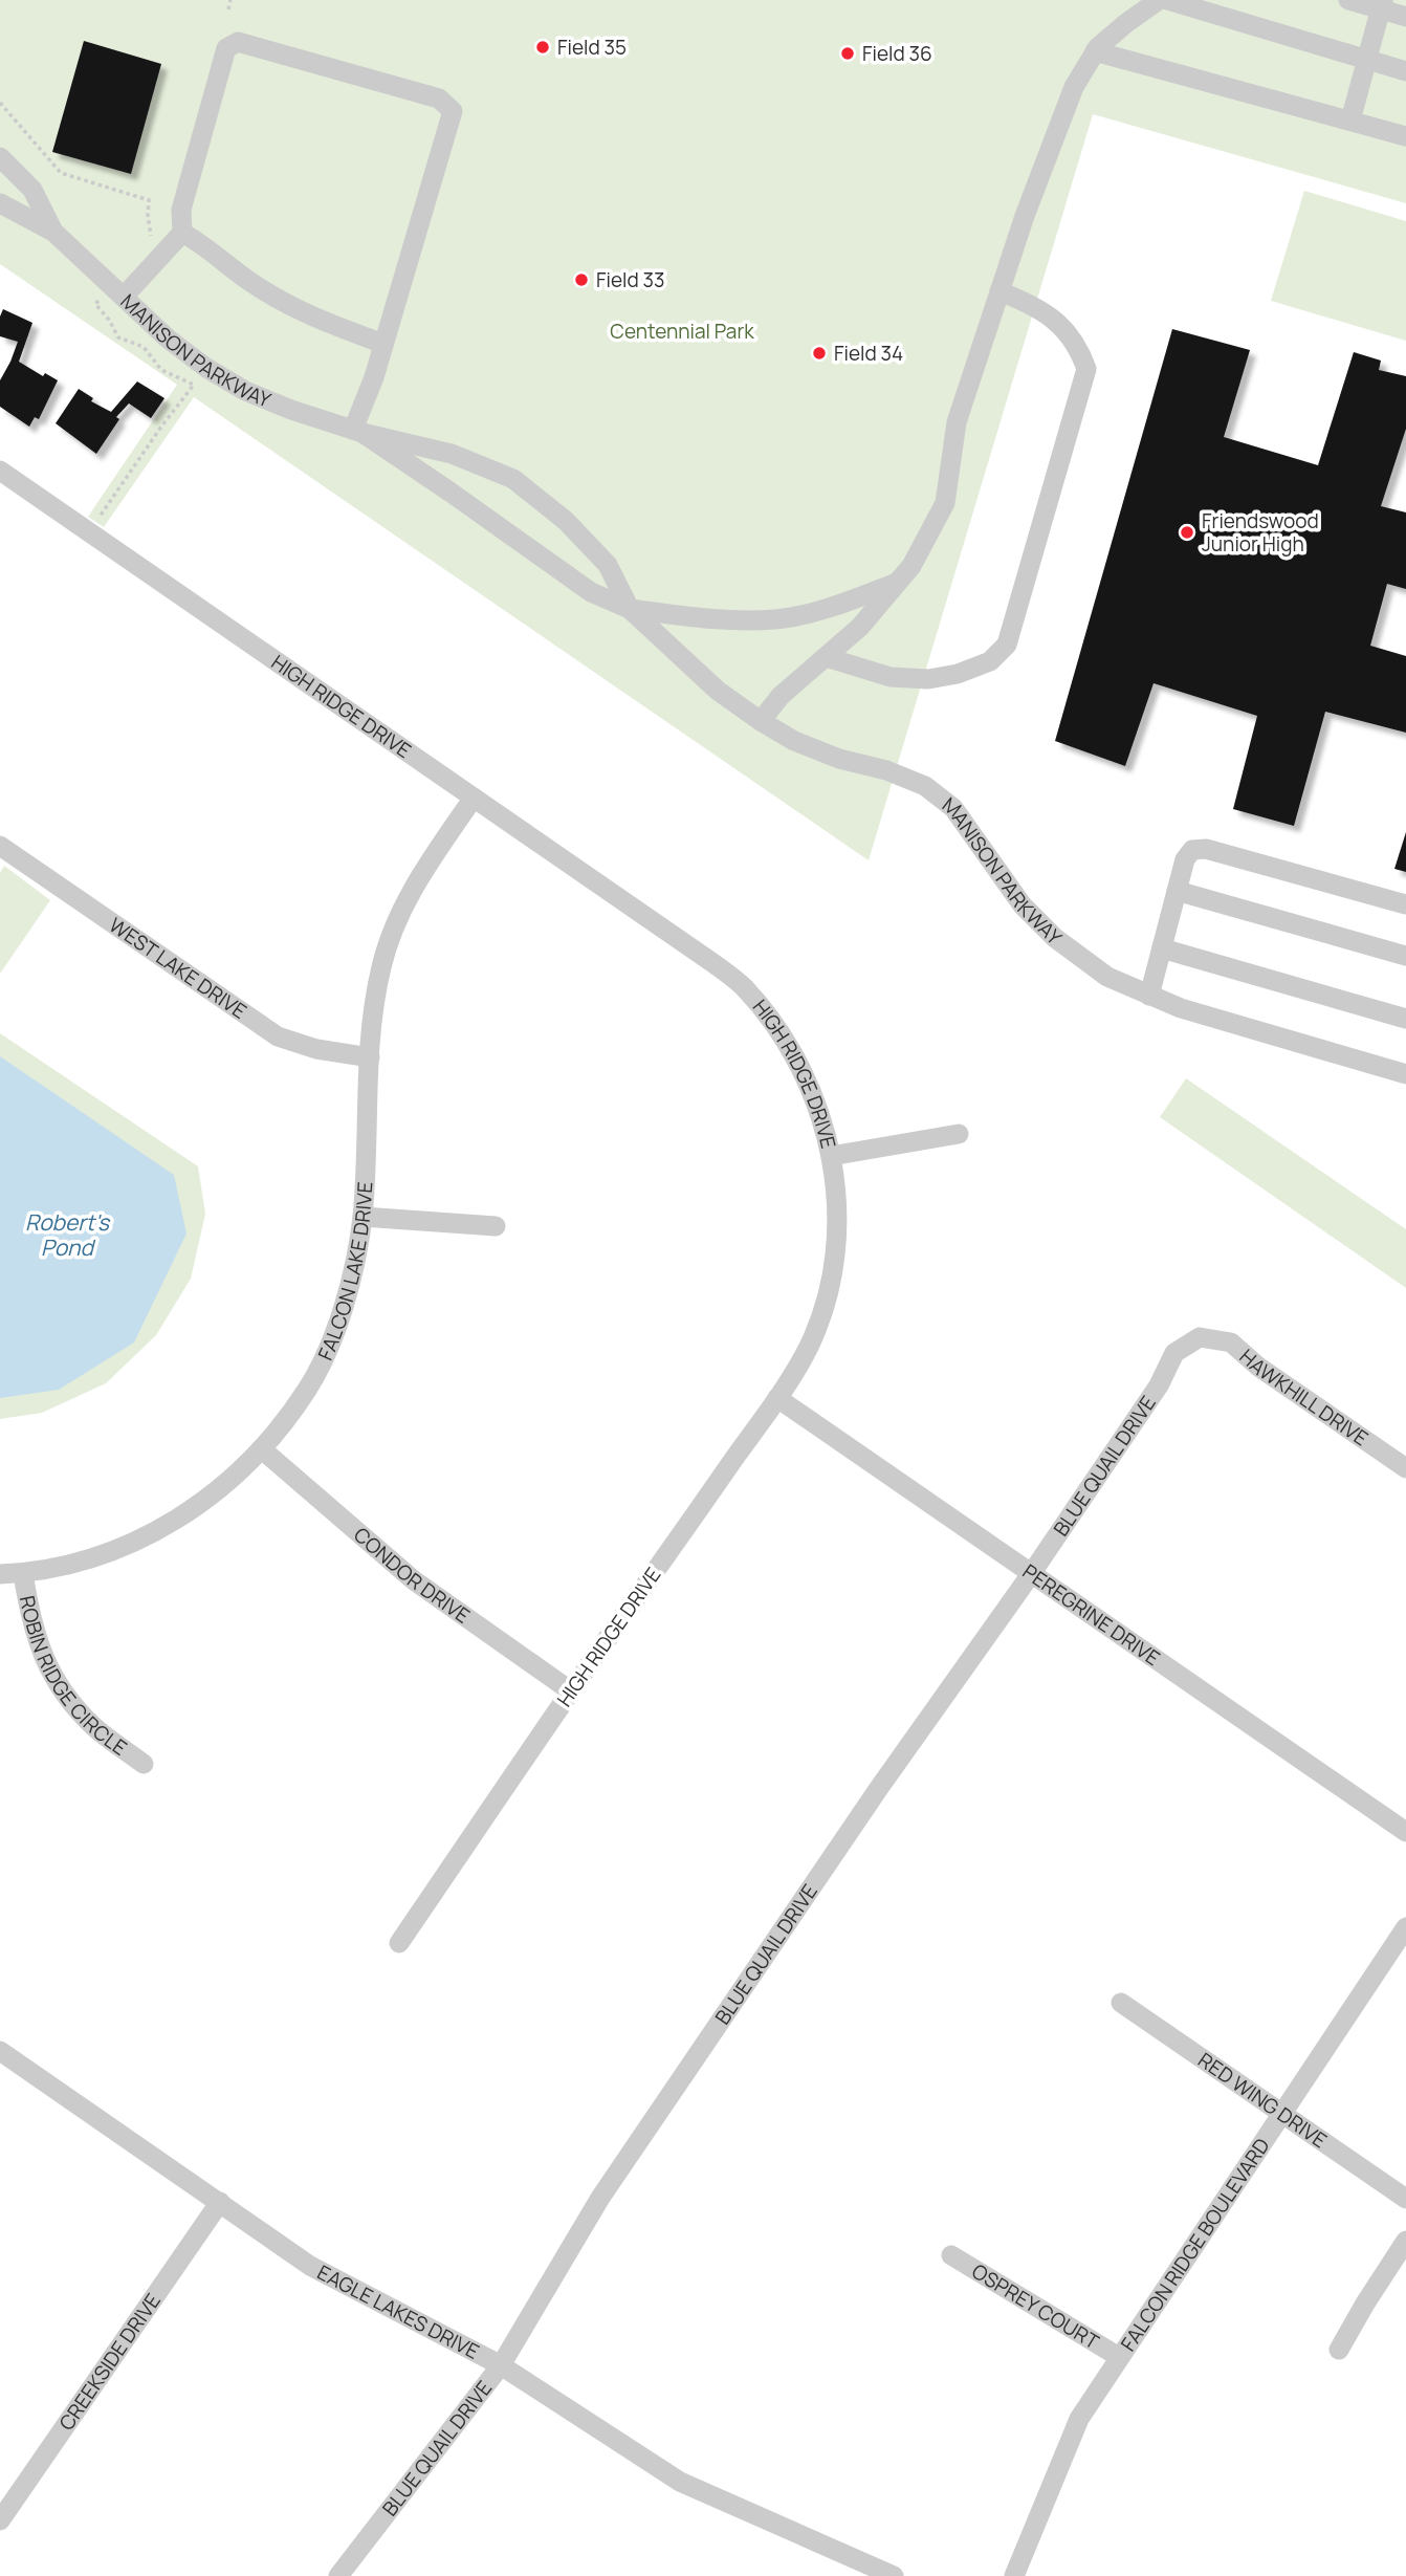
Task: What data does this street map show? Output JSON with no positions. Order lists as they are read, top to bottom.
{
  "streets": {
    "street": [
      "MANISON PARKWAY",
      "HIGH RIDGE DRIVE",
      "WEST LAKE DRIVE",
      "FALCON LAKE DRIVE",
      "HAWKHILL DRIVE",
      "BLUE QUAIL DRIVE",
      "CONDOR DRIVE",
      "PEREGRINE DRIVE",
      "ROBIN RIDGE CIRCLE",
      "RED WING DRIVE",
      "FALCON RIDGE BOULEVARD",
      "OSPREY COURT",
      "EAGLE LAKES DRIVE",
      "CREEKSIDE DRIVE"
    ]
  },
  "crossings": [
    ["HIGH RIDGE DRIVE", "FALCON LAKE DRIVE"],
    ["HIGH RIDGE DRIVE", "CONDOR DRIVE"],
    ["HIGH RIDGE DRIVE", "PEREGRINE DRIVE"],
    ["WEST LAKE DRIVE", "FALCON LAKE DRIVE"],
    ["FALCON LAKE DRIVE", "CONDOR DRIVE"],
    ["FALCON LAKE DRIVE", "ROBIN RIDGE CIRCLE"],
    ["HAWKHILL DRIVE", "BLUE QUAIL DRIVE"],
    ["BLUE QUAIL DRIVE", "PEREGRINE DRIVE"],
    ["BLUE QUAIL DRIVE", "EAGLE LAKES DRIVE"],
    ["RED WING DRIVE", "FALCON RIDGE BOULEVARD"],
    ["FALCON RIDGE BOULEVARD", "OSPREY COURT"],
    ["EAGLE LAKES DRIVE", "CREEKSIDE DRIVE"]
  ],
  "water": ["Robert's Pond"],
  "parks": ["Centennial Park"],
  "places": [
    "Field 35",
    "Field 36",
    "Field 33",
    "Field 34",
    "Friendswood Junior High"
  ]
}
